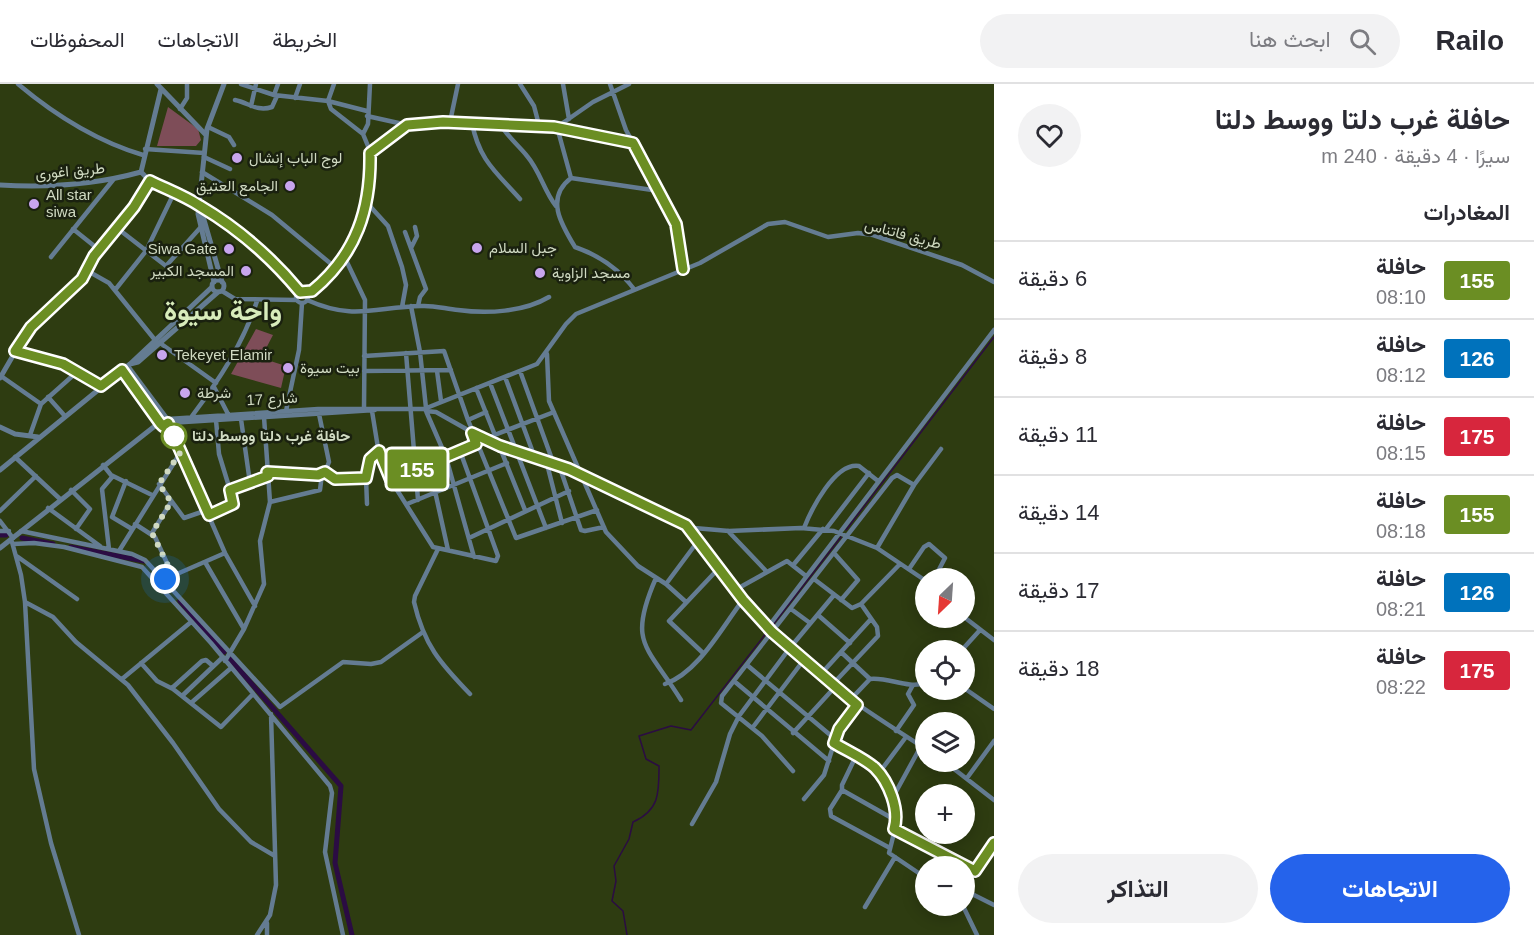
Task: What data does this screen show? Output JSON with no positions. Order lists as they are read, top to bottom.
{
  "streets": {
    "street": ["طريق اغورى", "طريق فاتناس", "شارع 17"]
  },
  "crossings": [
    ["طريق فاتناس", "شارع 17"]
  ],
  "districts": ["واحة سيوة"],
  "places": [
    "لوج الباب إنشال",
    "الجامع العتيق",
    "All star siwa",
    "جبل السلام",
    "Siwa Gate",
    "المسجد الكبير",
    "مسجد الزاوية",
    "Tekeyet Elamir",
    "بيت سيوة",
    "شرطة",
    "حافلة غرب دلتا ووسط دلتا"
  ],
  "lines": ["bus line 155"],
  "north": "bottom left",
  "page": {
    "header": "Railo",
    "search": "ابحث هنا",
    "nav": ["الخريطة", "الاتجاهات", "المحفوظات"],
    "heading": [
      ["حافلة غرب دلتا ووسط دلتا", "سيرًا · 4 دقيقة · 240 m"],
      "المغادرات"
    ],
    "on_map": "155",
    "list": [
      {
        "mark": "155",
        "name": "حافلة",
        "note": "08:10",
        "value": "6 دقيقة"
      },
      {
        "mark": "126",
        "name": "حافلة",
        "note": "08:12",
        "value": "8 دقيقة"
      },
      {
        "mark": "175",
        "name": "حافلة",
        "note": "08:15",
        "value": "11 دقيقة"
      },
      {
        "mark": "155",
        "name": "حافلة",
        "note": "08:18",
        "value": "14 دقيقة"
      },
      {
        "mark": "126",
        "name": "حافلة",
        "note": "08:21",
        "value": "17 دقيقة"
      },
      {
        "mark": "175",
        "name": "حافلة",
        "note": "08:22",
        "value": "18 دقيقة"
      }
    ],
    "map_buttons": ["+", "−"],
    "buttons": ["الاتجاهات", "التذاكر"]
  }
}
